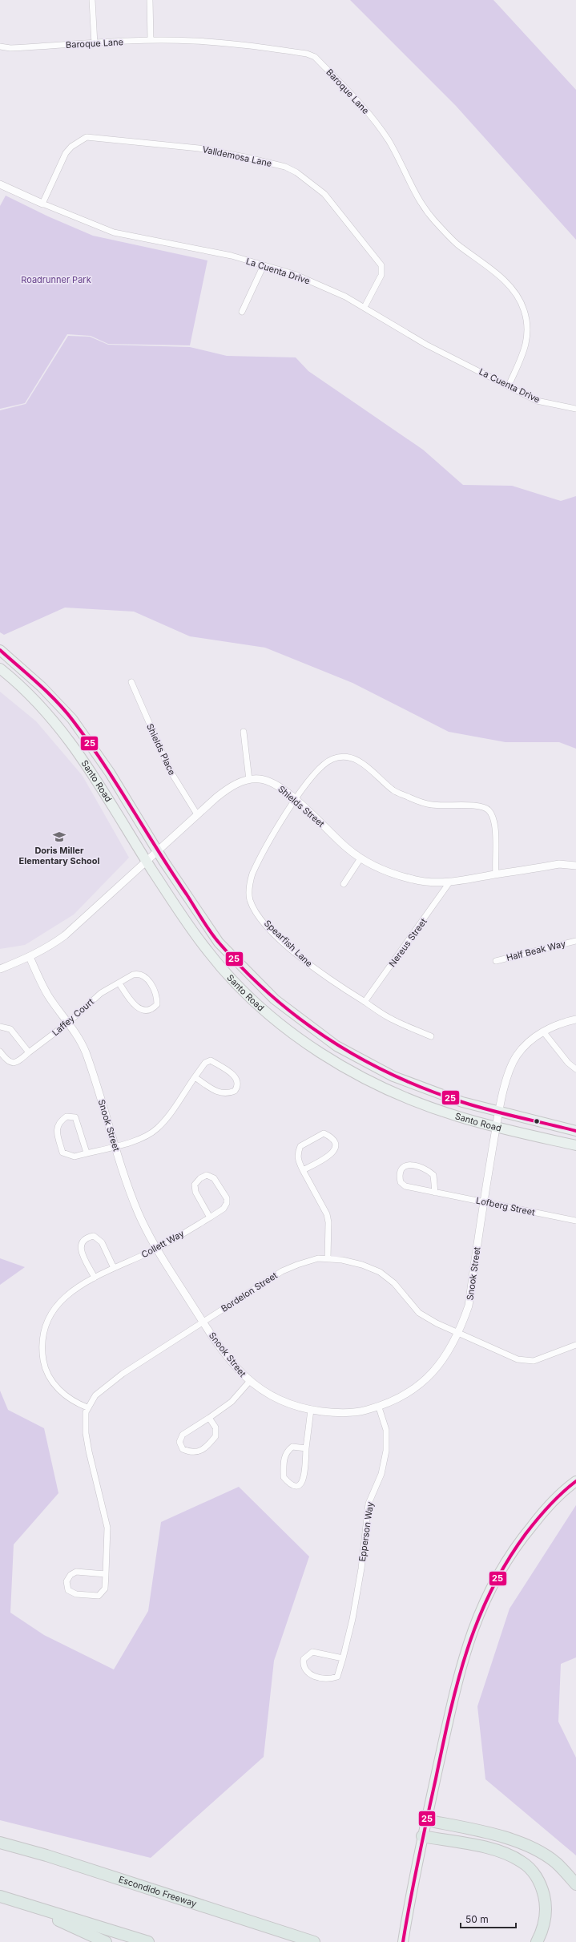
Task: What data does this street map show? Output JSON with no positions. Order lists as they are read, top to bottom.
{
  "streets": {
    "highway": ["Escondido Freeway"],
    "main road": ["Santo Road"],
    "street": [
      "Baroque Lane",
      "Valldemosa Lane",
      "La Cuenta Drive",
      "Shields Place",
      "Shields Street",
      "Nereus Street",
      "Spearfish Lane",
      "Half Beak Way",
      "Laffey Court",
      "Snook Street",
      "Lofberg Street",
      "Collett Way",
      "Bordelon Street",
      "Epperson Way"
    ]
  },
  "crossings": [
    ["Baroque Lane", "La Cuenta Drive"],
    ["Valldemosa Lane", "La Cuenta Drive"],
    ["Shields Place", "Shields Street"],
    ["Santo Road", "Shields Street"],
    ["Santo Road", "Snook Street"],
    ["Shields Street", "Nereus Street"],
    ["Shields Street", "Spearfish Lane"],
    ["Shields Street", "Snook Street"],
    ["Nereus Street", "Spearfish Lane"],
    ["Laffey Court", "Snook Street"],
    ["Snook Street", "Lofberg Street"],
    ["Snook Street", "Collett Way"],
    ["Snook Street", "Bordelon Street"],
    ["Snook Street", "Epperson Way"],
    ["Collett Way", "Bordelon Street"]
  ],
  "parks": ["Roadrunner Park"],
  "places": {
    "school or university": ["Doris Miller Elementary School"]
  },
  "lines": ["transit line 25"],
  "scale_bar": "50 m"
}
